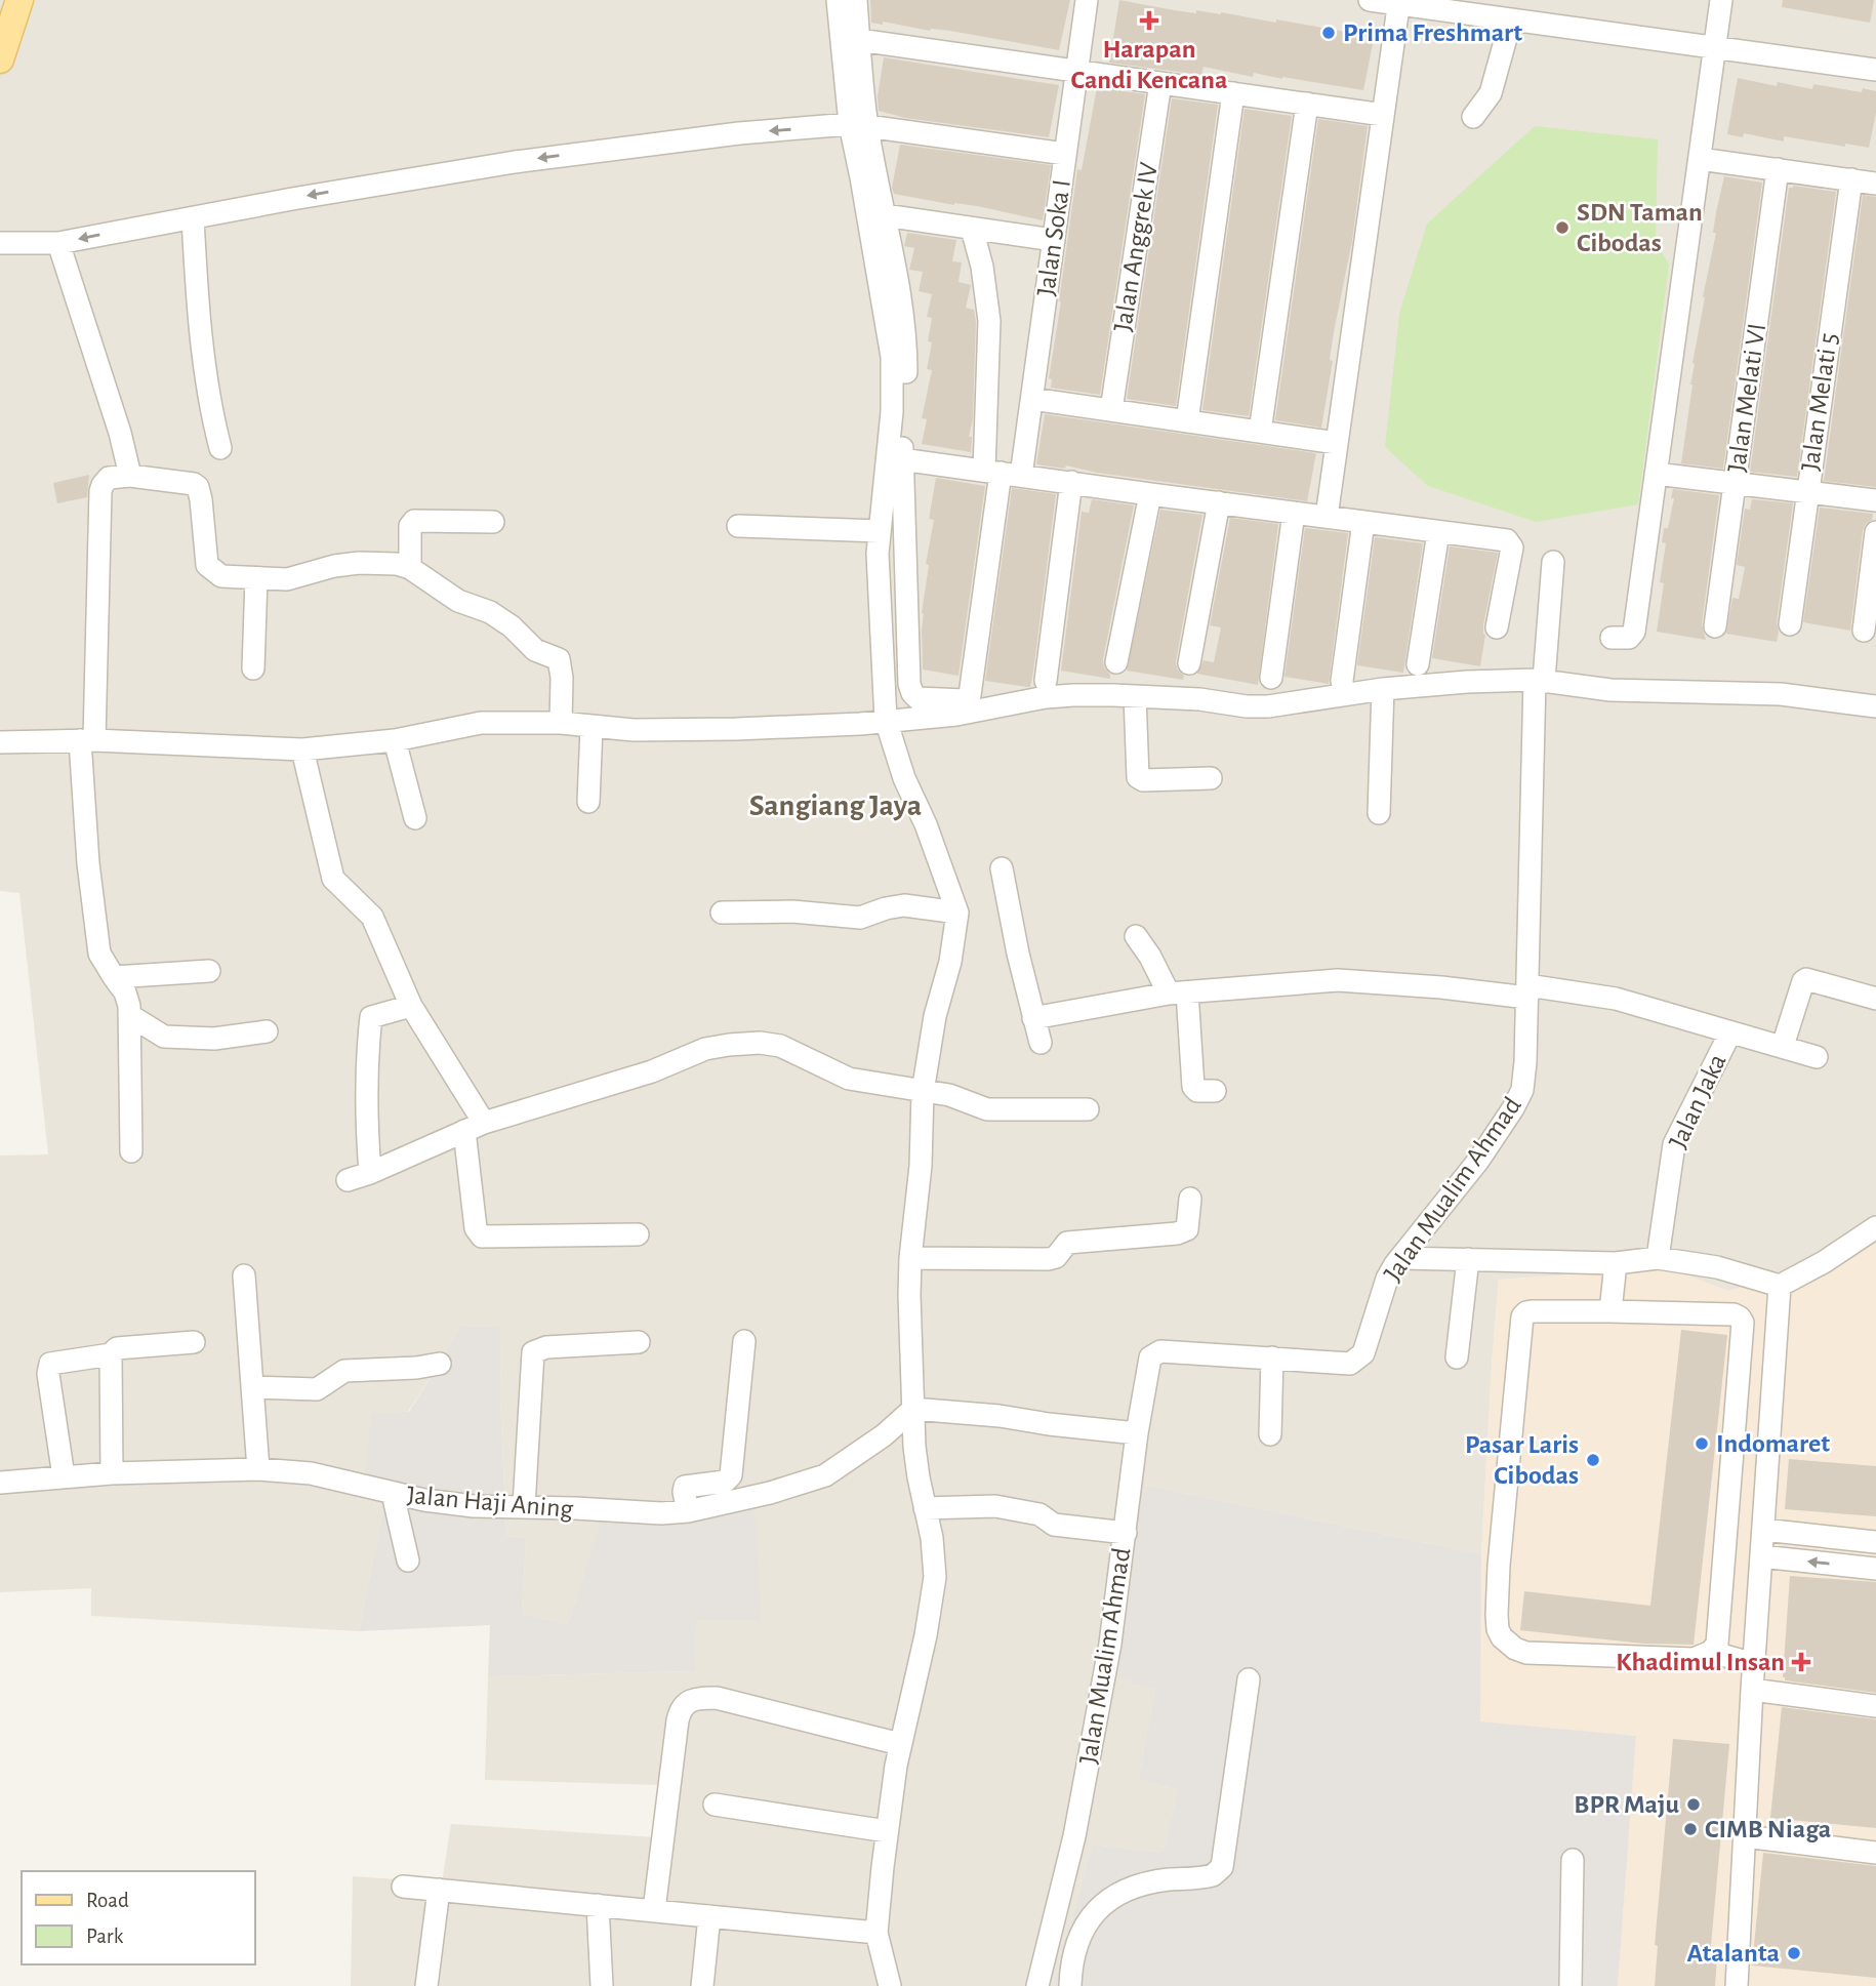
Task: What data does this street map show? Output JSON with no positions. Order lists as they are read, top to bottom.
{
  "streets": {
    "street": [
      "Jalan Soka I",
      "Jalan Anggrek IV",
      "Jalan Melati VI",
      "Jalan Melati 5",
      "Jalan Jaka",
      "Jalan Mualim Ahmad",
      "Jalan Haji Aning"
    ]
  },
  "districts": ["Sangiang Jaya"],
  "places": {
    "health": ["Harapan Candi Kencana", "Khadimul Insan"],
    "other": [
      "Prima Freshmart",
      "SDN Taman Cibodas",
      "Indomaret",
      "Pasar Laris Cibodas",
      "BPR Maju",
      "CIMB Niaga",
      "Atalanta"
    ]
  },
  "legend": ["Road", "Park"]
}
